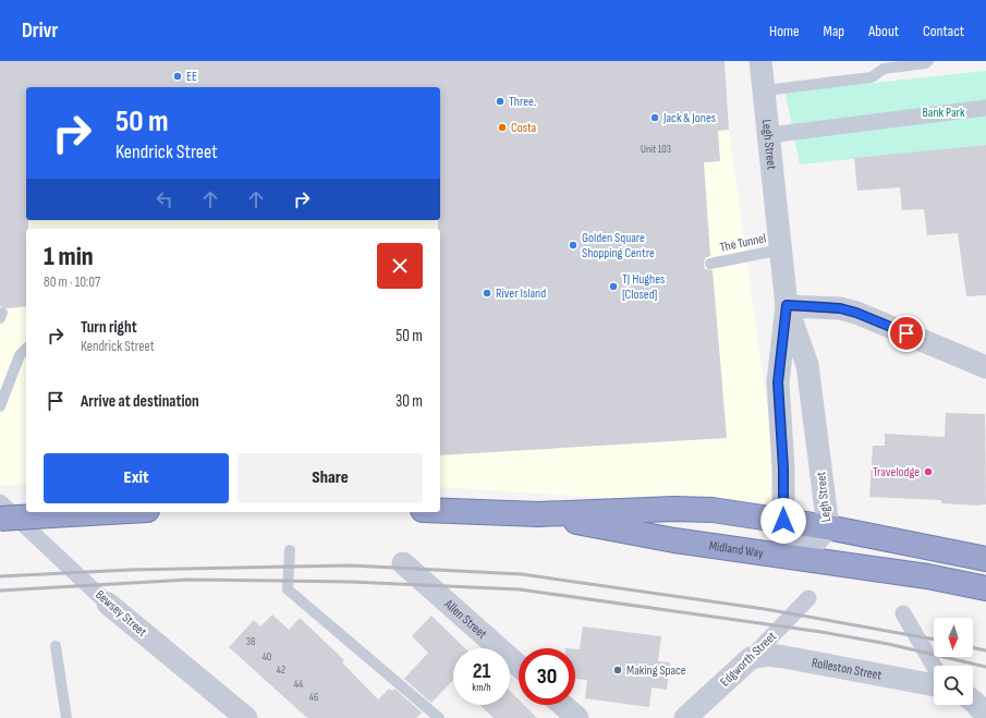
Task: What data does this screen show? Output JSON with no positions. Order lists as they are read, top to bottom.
{
  "streets": {
    "highway": ["Midland Way"],
    "street": [
      "Legh Street",
      "Bewsey Street",
      "Allen Street",
      "Edgworth Street",
      "Rolleston Street"
    ],
    "lane": ["The Tunnel"]
  },
  "crossings": [
    ["Legh Street", "The Tunnel"],
    ["Legh Street", "Midland Way"],
    ["Edgworth Street", "Rolleston Street"]
  ],
  "parks": ["Bank Park"],
  "places": [
    "EE",
    "Three.",
    "Jack & Jones",
    "Costa",
    "Golden Square Shopping Centre",
    "TJ Hughes [Closed]",
    "River Island",
    "Travelodge",
    "Making Space"
  ],
  "house_numbers": [
    "Unit 103",
    "38",
    "40",
    "42",
    "44",
    "46"
  ],
  "north": "bottom",
  "page": {
    "header": "Drivr",
    "nav": [
      "Home",
      "Map",
      "About",
      "Contact"
    ],
    "turn": ["50 m", "Kendrick Street"],
    "heading": ["1 min", "80 m · 10:07"],
    "list": [
      {
        "name": "Turn right",
        "note": "Kendrick Street",
        "value": "50 m"
      },
      {
        "name": "Arrive at destination",
        "value": "30 m"
      }
    ],
    "buttons": ["Exit", "Share"],
    "speed": "21 km/h",
    "limit": "30"
  }
}
